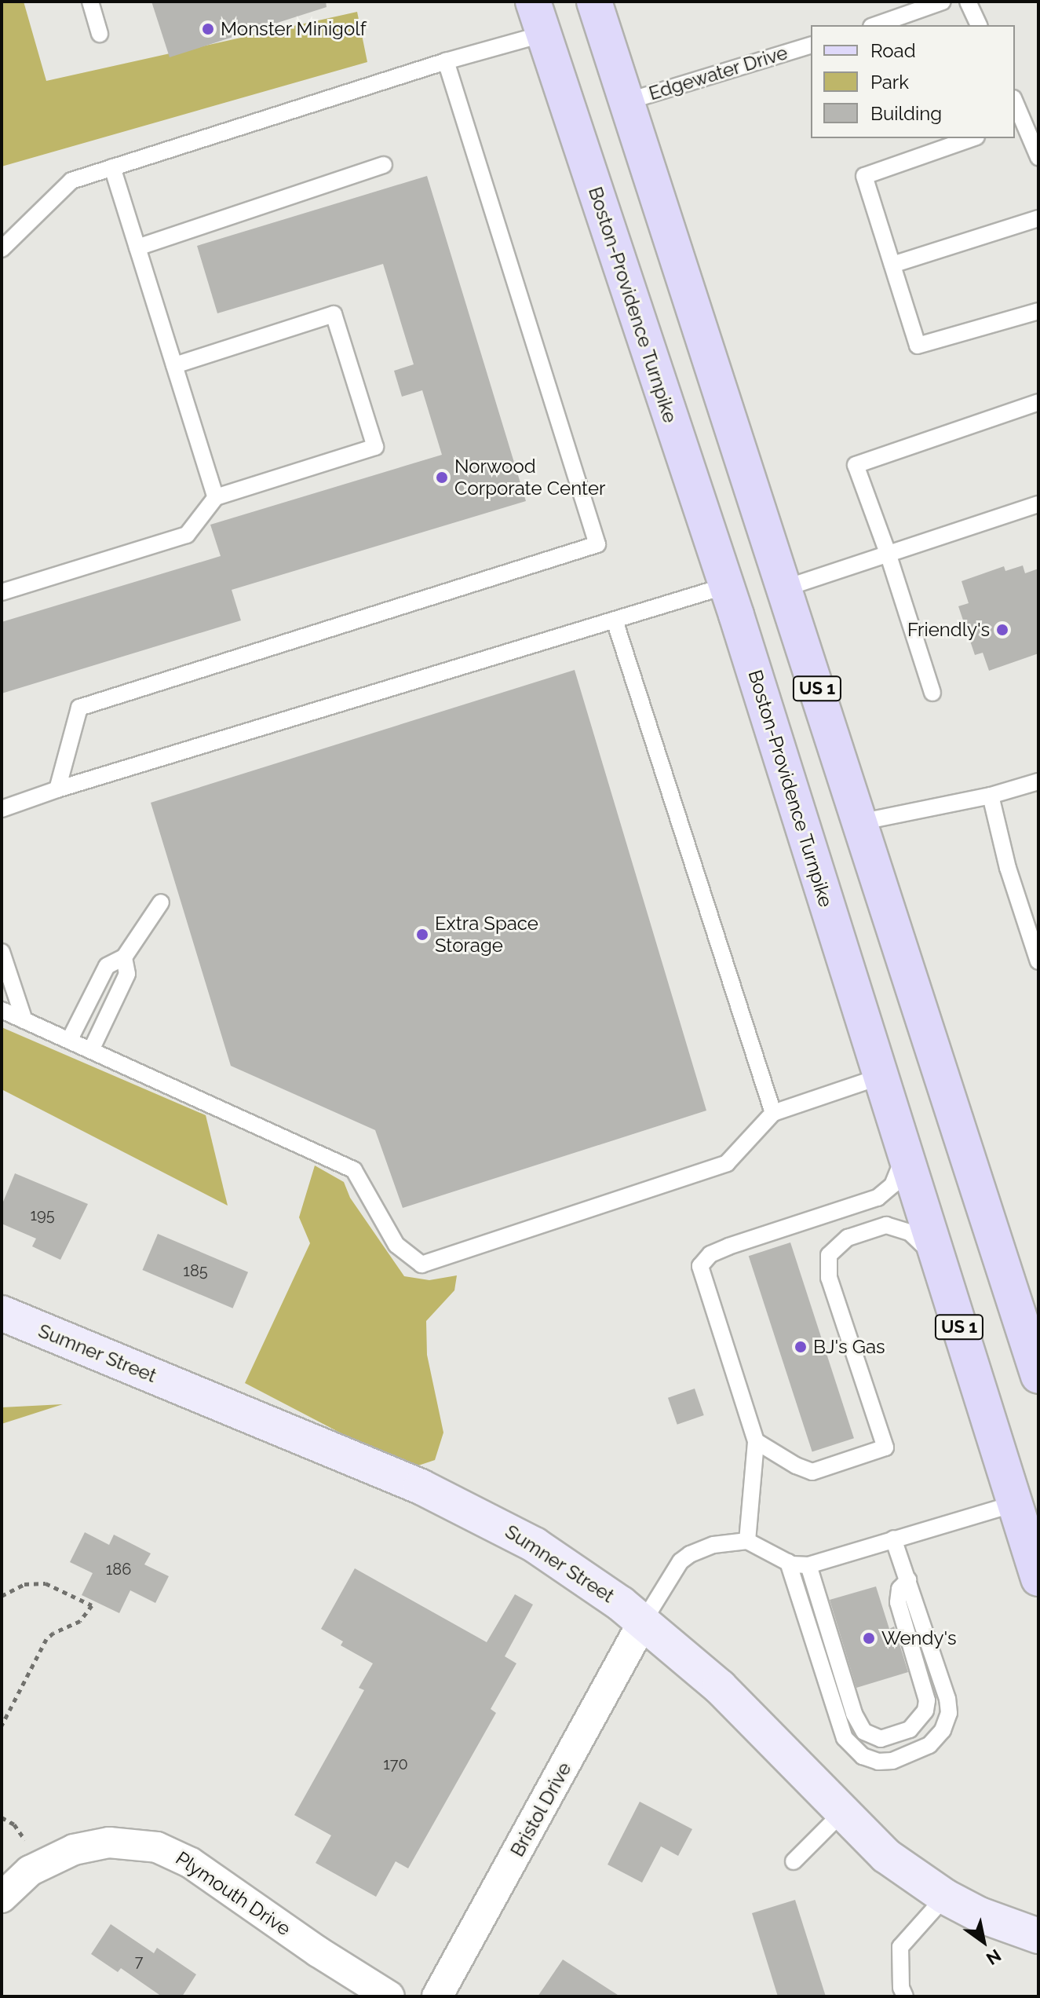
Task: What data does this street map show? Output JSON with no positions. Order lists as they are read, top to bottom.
{
  "streets": {
    "main road": ["Boston-Providence Turnpike", "US 1", "Sumner Street"],
    "street": ["Bristol Drive", "Plymouth Drive"],
    "lane": ["Edgewater Drive"]
  },
  "crossings": [
    ["Edgewater Drive", "US 1"],
    ["Sumner Street", "Bristol Drive"]
  ],
  "places": [
    "Monster Minigolf",
    "Norwood Corporate Center",
    "Friendly's",
    "Extra Space Storage",
    "BJ's Gas",
    "Wendy's"
  ],
  "house_numbers": [
    "195",
    "185",
    "186",
    "170",
    "7"
  ],
  "legend": ["Road", "Park", "Building"],
  "north": "bottom right"
}
